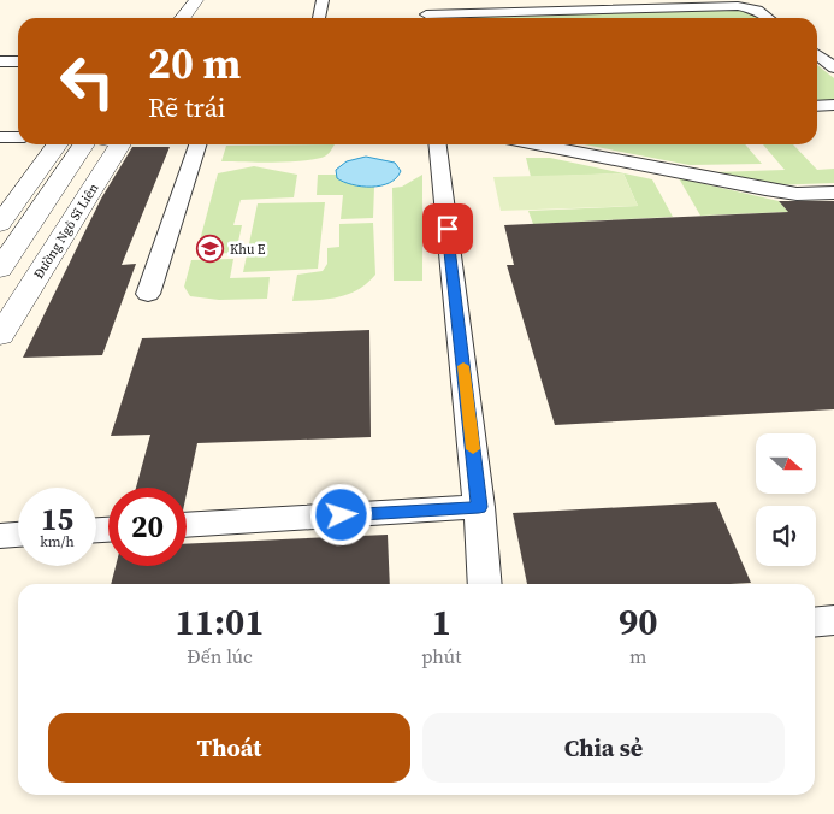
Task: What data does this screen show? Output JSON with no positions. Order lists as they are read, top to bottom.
{
  "streets": {
    "street": ["Đường Ngô Sĩ Liên"]
  },
  "places": {
    "school or university": ["Khu E"]
  },
  "north": "right",
  "page": {
    "turn": ["20 m", "Rẽ trái"],
    "speed": "15 km/h",
    "limit": "20",
    "eta": [
      "11:01",
      "Đến lúc",
      "1",
      "phút",
      "90",
      "m"
    ],
    "buttons": ["Thoát", "Chia sẻ"]
  }
}
